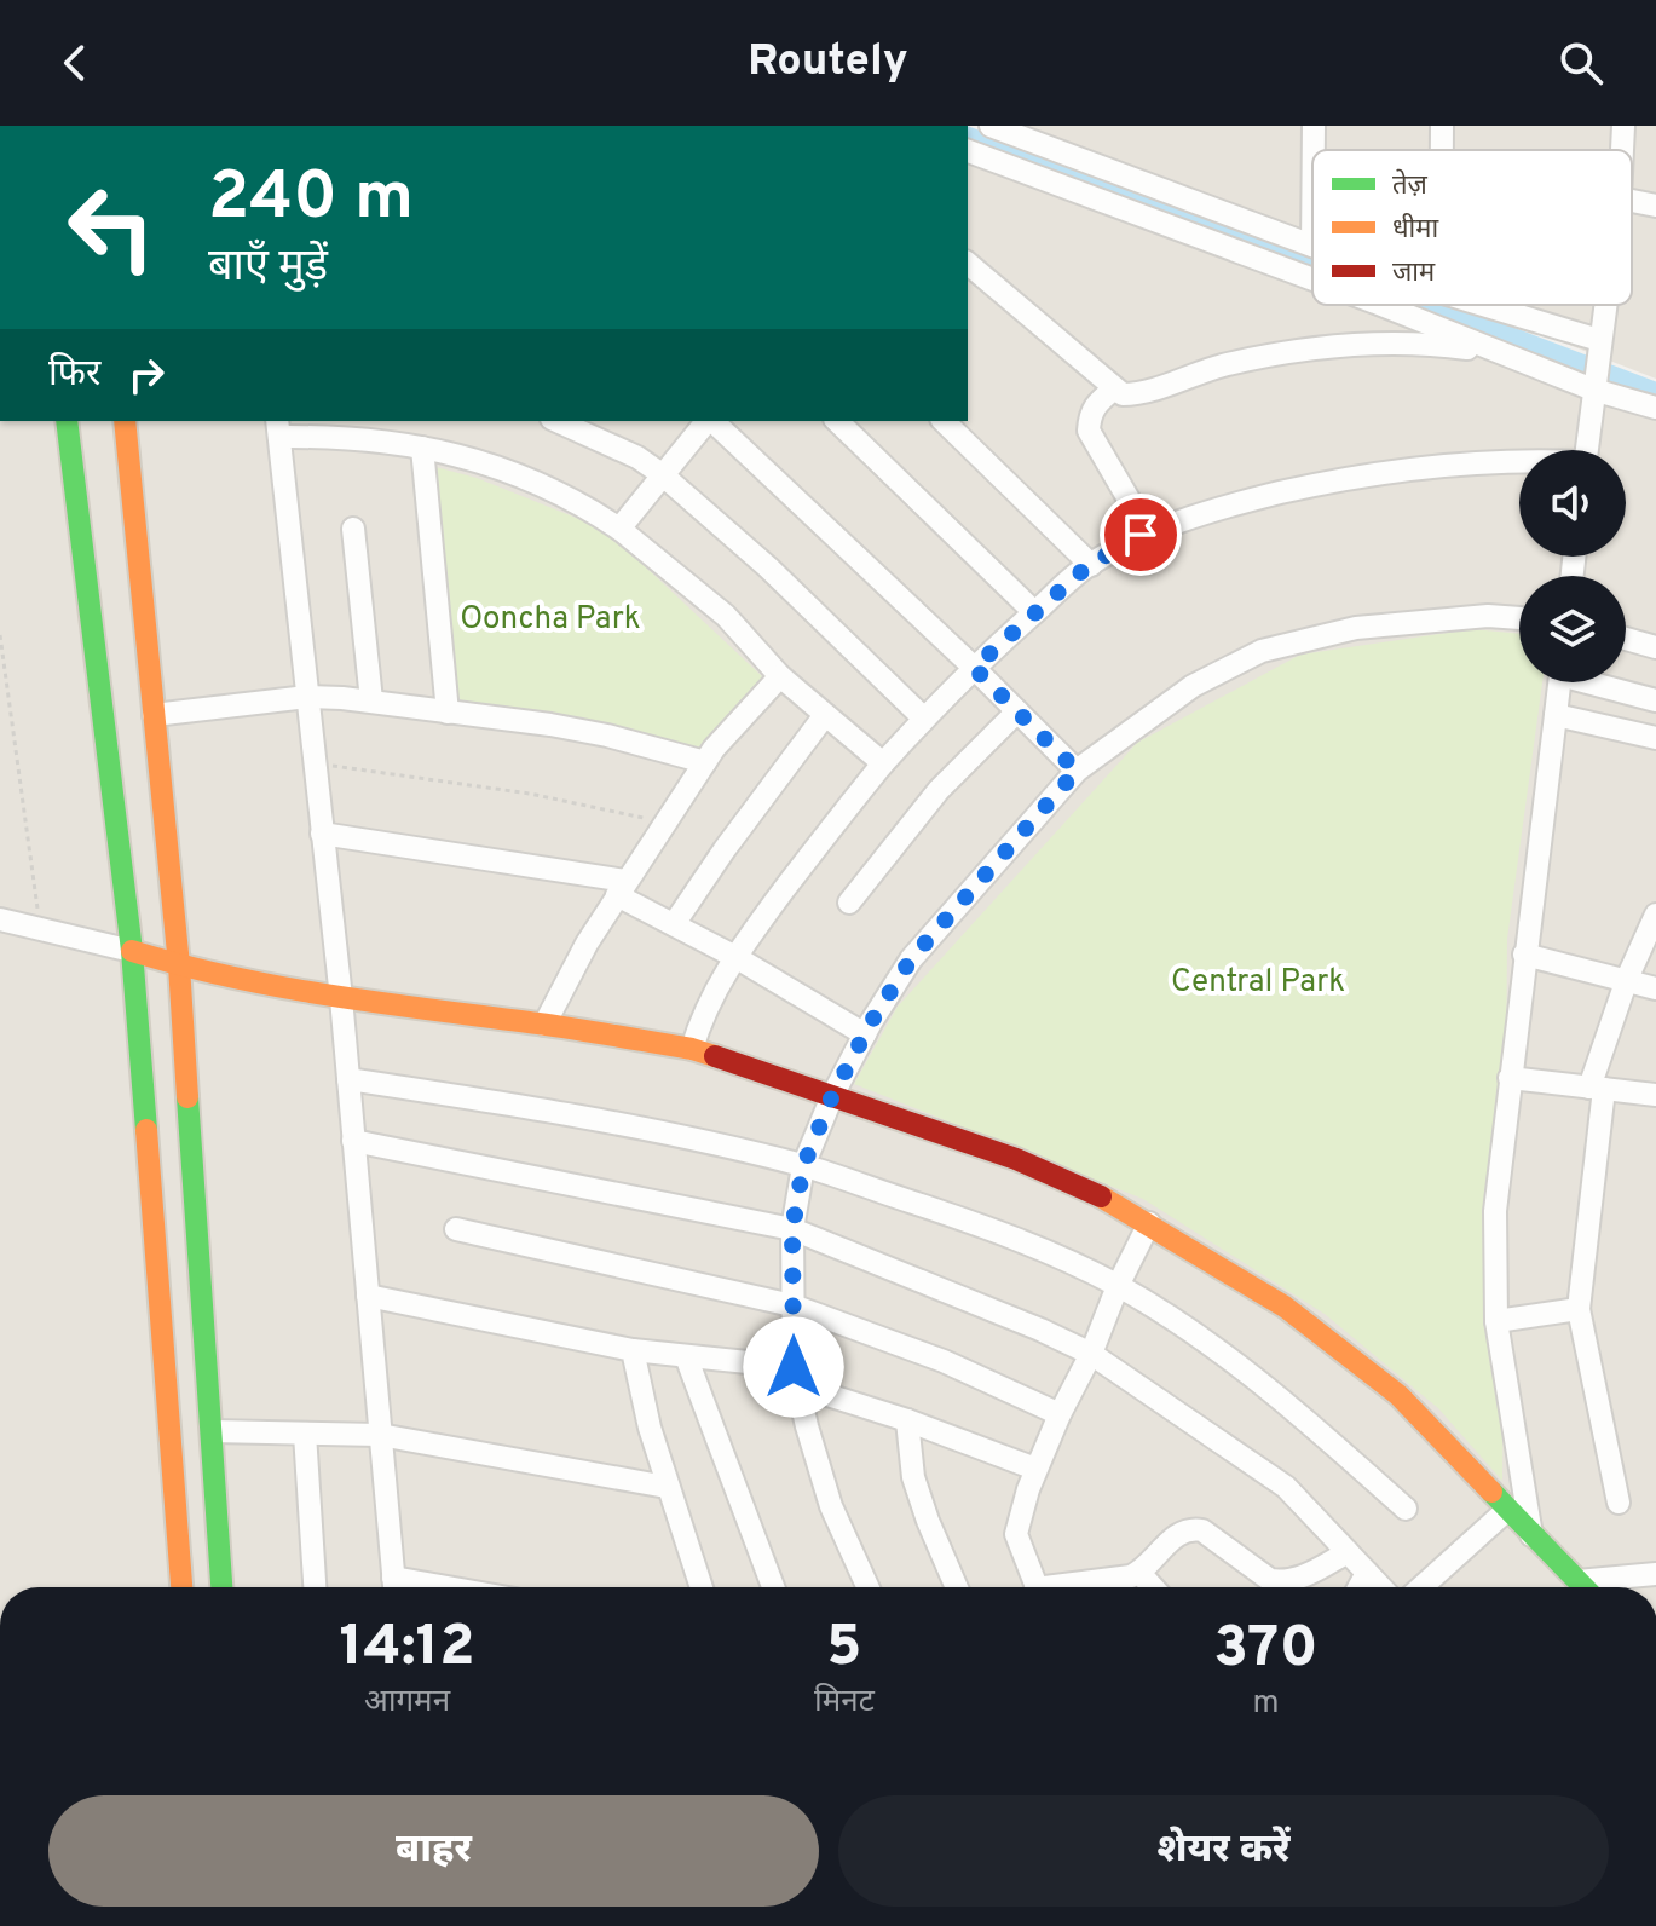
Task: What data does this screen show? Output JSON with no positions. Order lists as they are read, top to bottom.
{
  "parks": ["Ooncha Park", "Central Park"],
  "legend": ["तेज़", "धीमा", "जाम"],
  "page": {
    "header": "Routely",
    "turn": ["240 m", "बाएँ मुड़ें"],
    "then": "फिर",
    "eta": [
      "14:12",
      "आगमन",
      "5",
      "मिनट",
      "370",
      "m"
    ],
    "buttons": ["बाहर", "शेयर करें"]
  }
}
